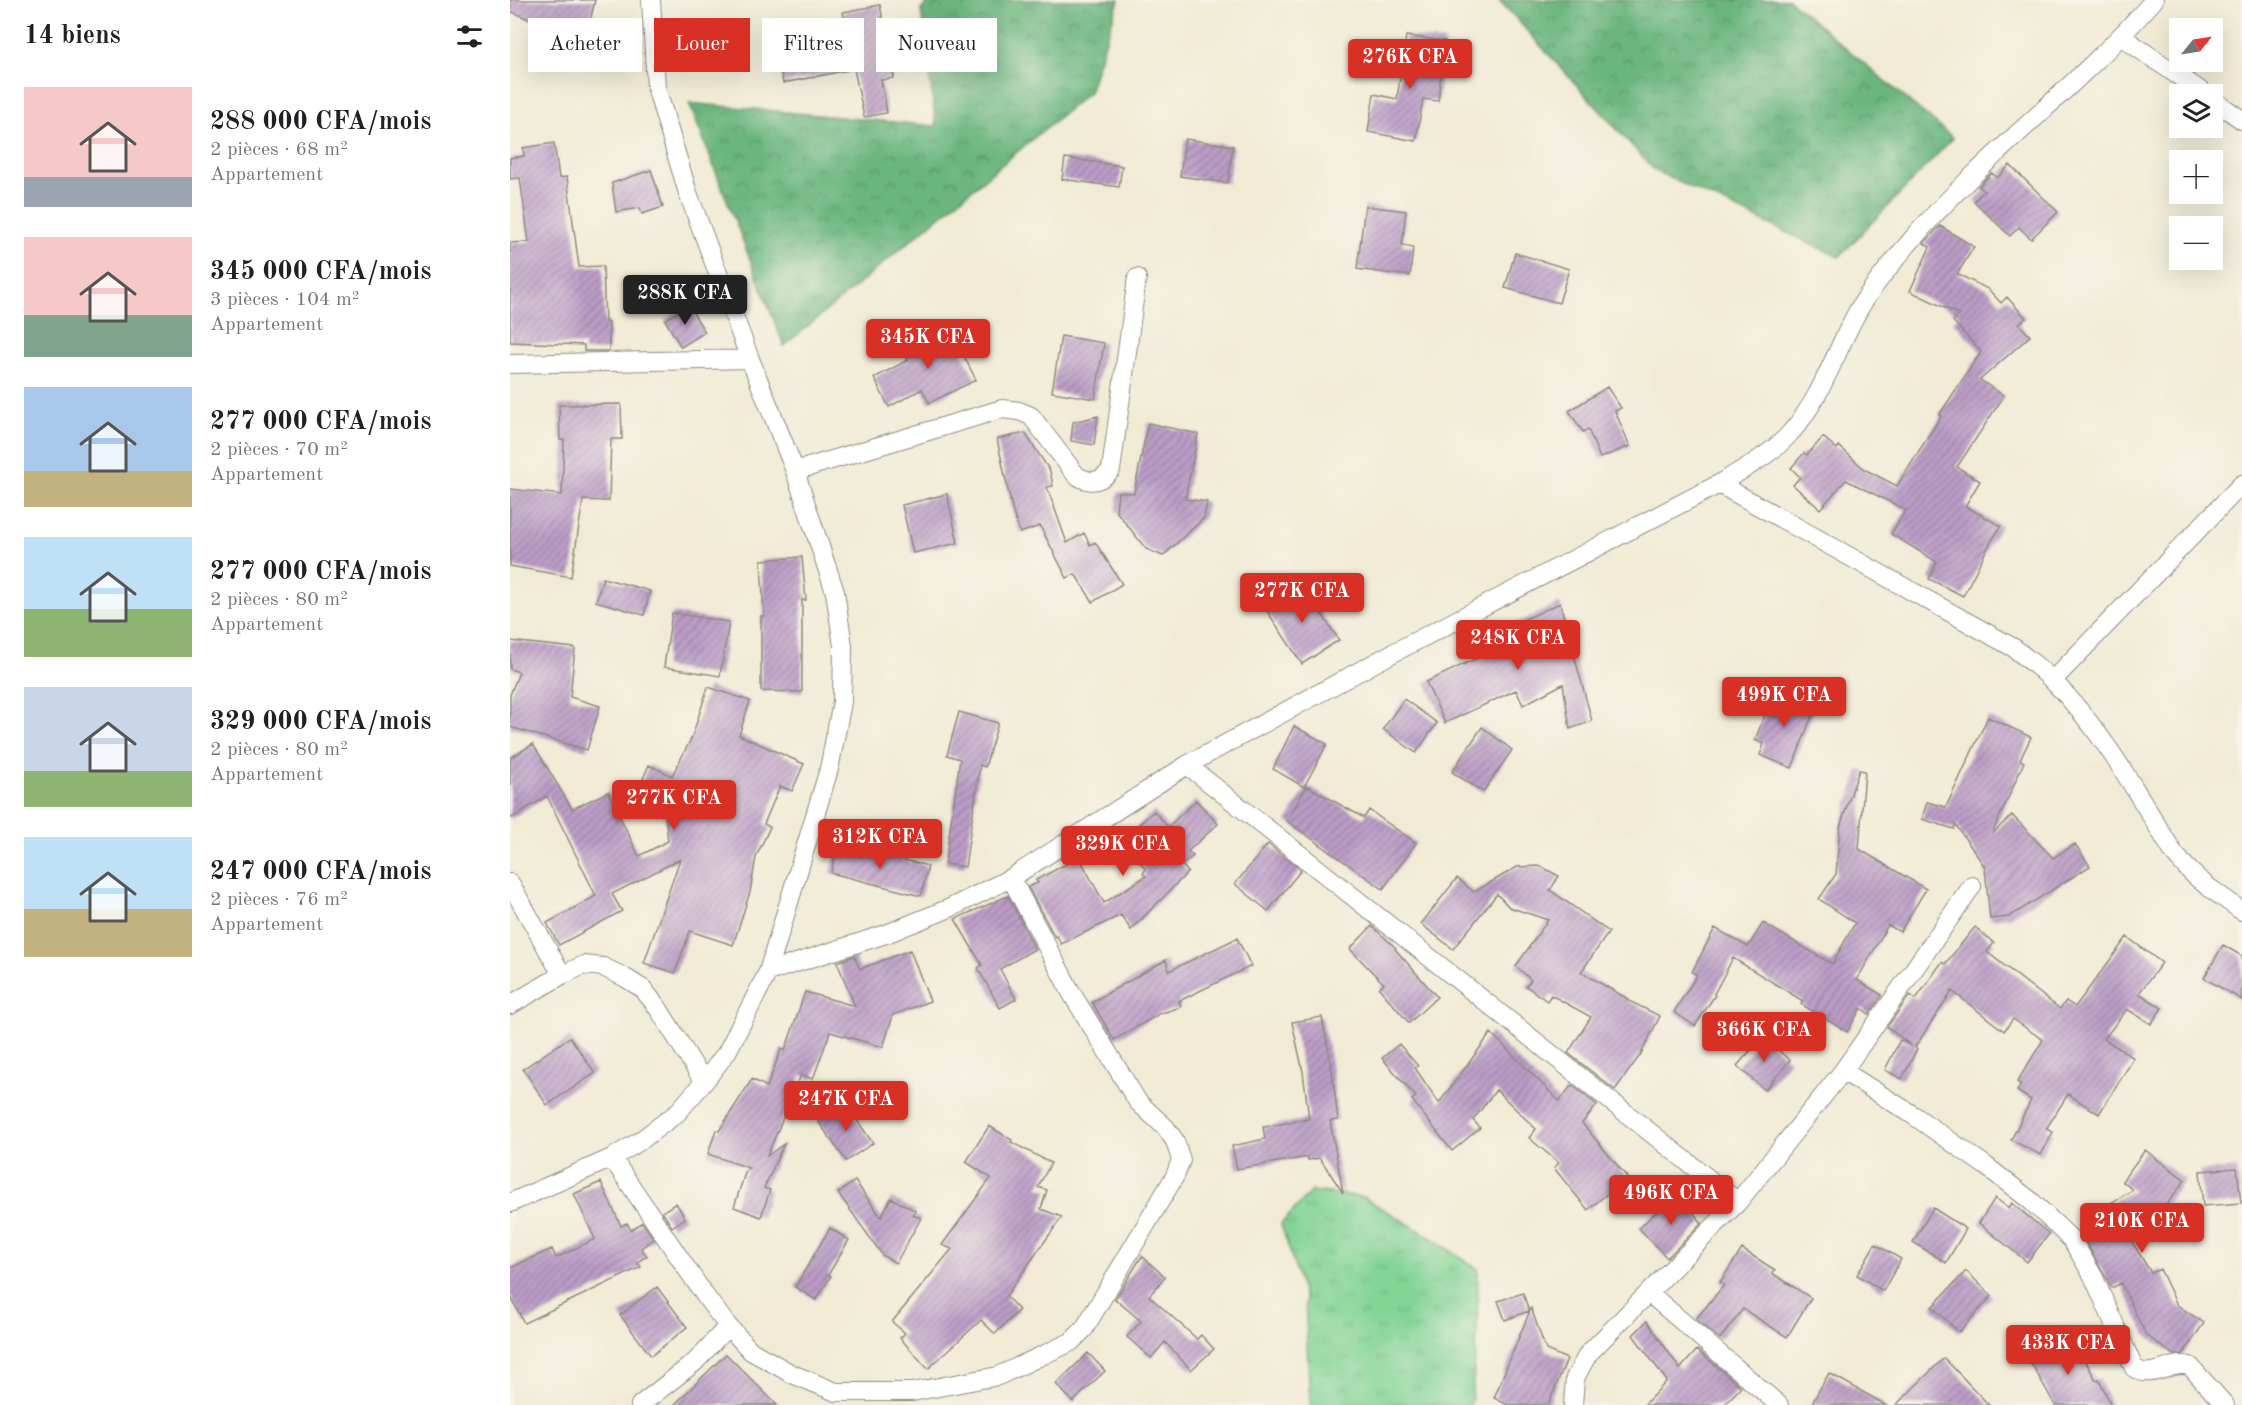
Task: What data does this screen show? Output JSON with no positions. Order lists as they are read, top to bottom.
{
  "north": "top right",
  "page": {
    "heading": "14 biens",
    "map_buttons": ["+", "−"],
    "chip": [
      "Acheter",
      "Louer",
      "Filtres",
      "Nouveau"
    ],
    "price": [
      "276K CFA",
      "288K CFA",
      "345K CFA",
      "277K CFA",
      "248K CFA",
      "499K CFA",
      "277K CFA",
      "312K CFA",
      "329K CFA",
      "366K CFA",
      "247K CFA",
      "496K CFA",
      "210K CFA",
      "433K CFA"
    ],
    "list": [
      {
        "name": "288 000 CFA/mois",
        "note": "2 pièces · 68 m² · Appartement"
      },
      {
        "name": "345 000 CFA/mois",
        "note": "3 pièces · 104 m² · Appartement"
      },
      {
        "name": "277 000 CFA/mois",
        "note": "2 pièces · 70 m² · Appartement"
      },
      {
        "name": "277 000 CFA/mois",
        "note": "2 pièces · 80 m² · Appartement"
      },
      {
        "name": "329 000 CFA/mois",
        "note": "2 pièces · 80 m² · Appartement"
      },
      {
        "name": "247 000 CFA/mois",
        "note": "2 pièces · 76 m² · Appartement"
      }
    ]
  }
}
